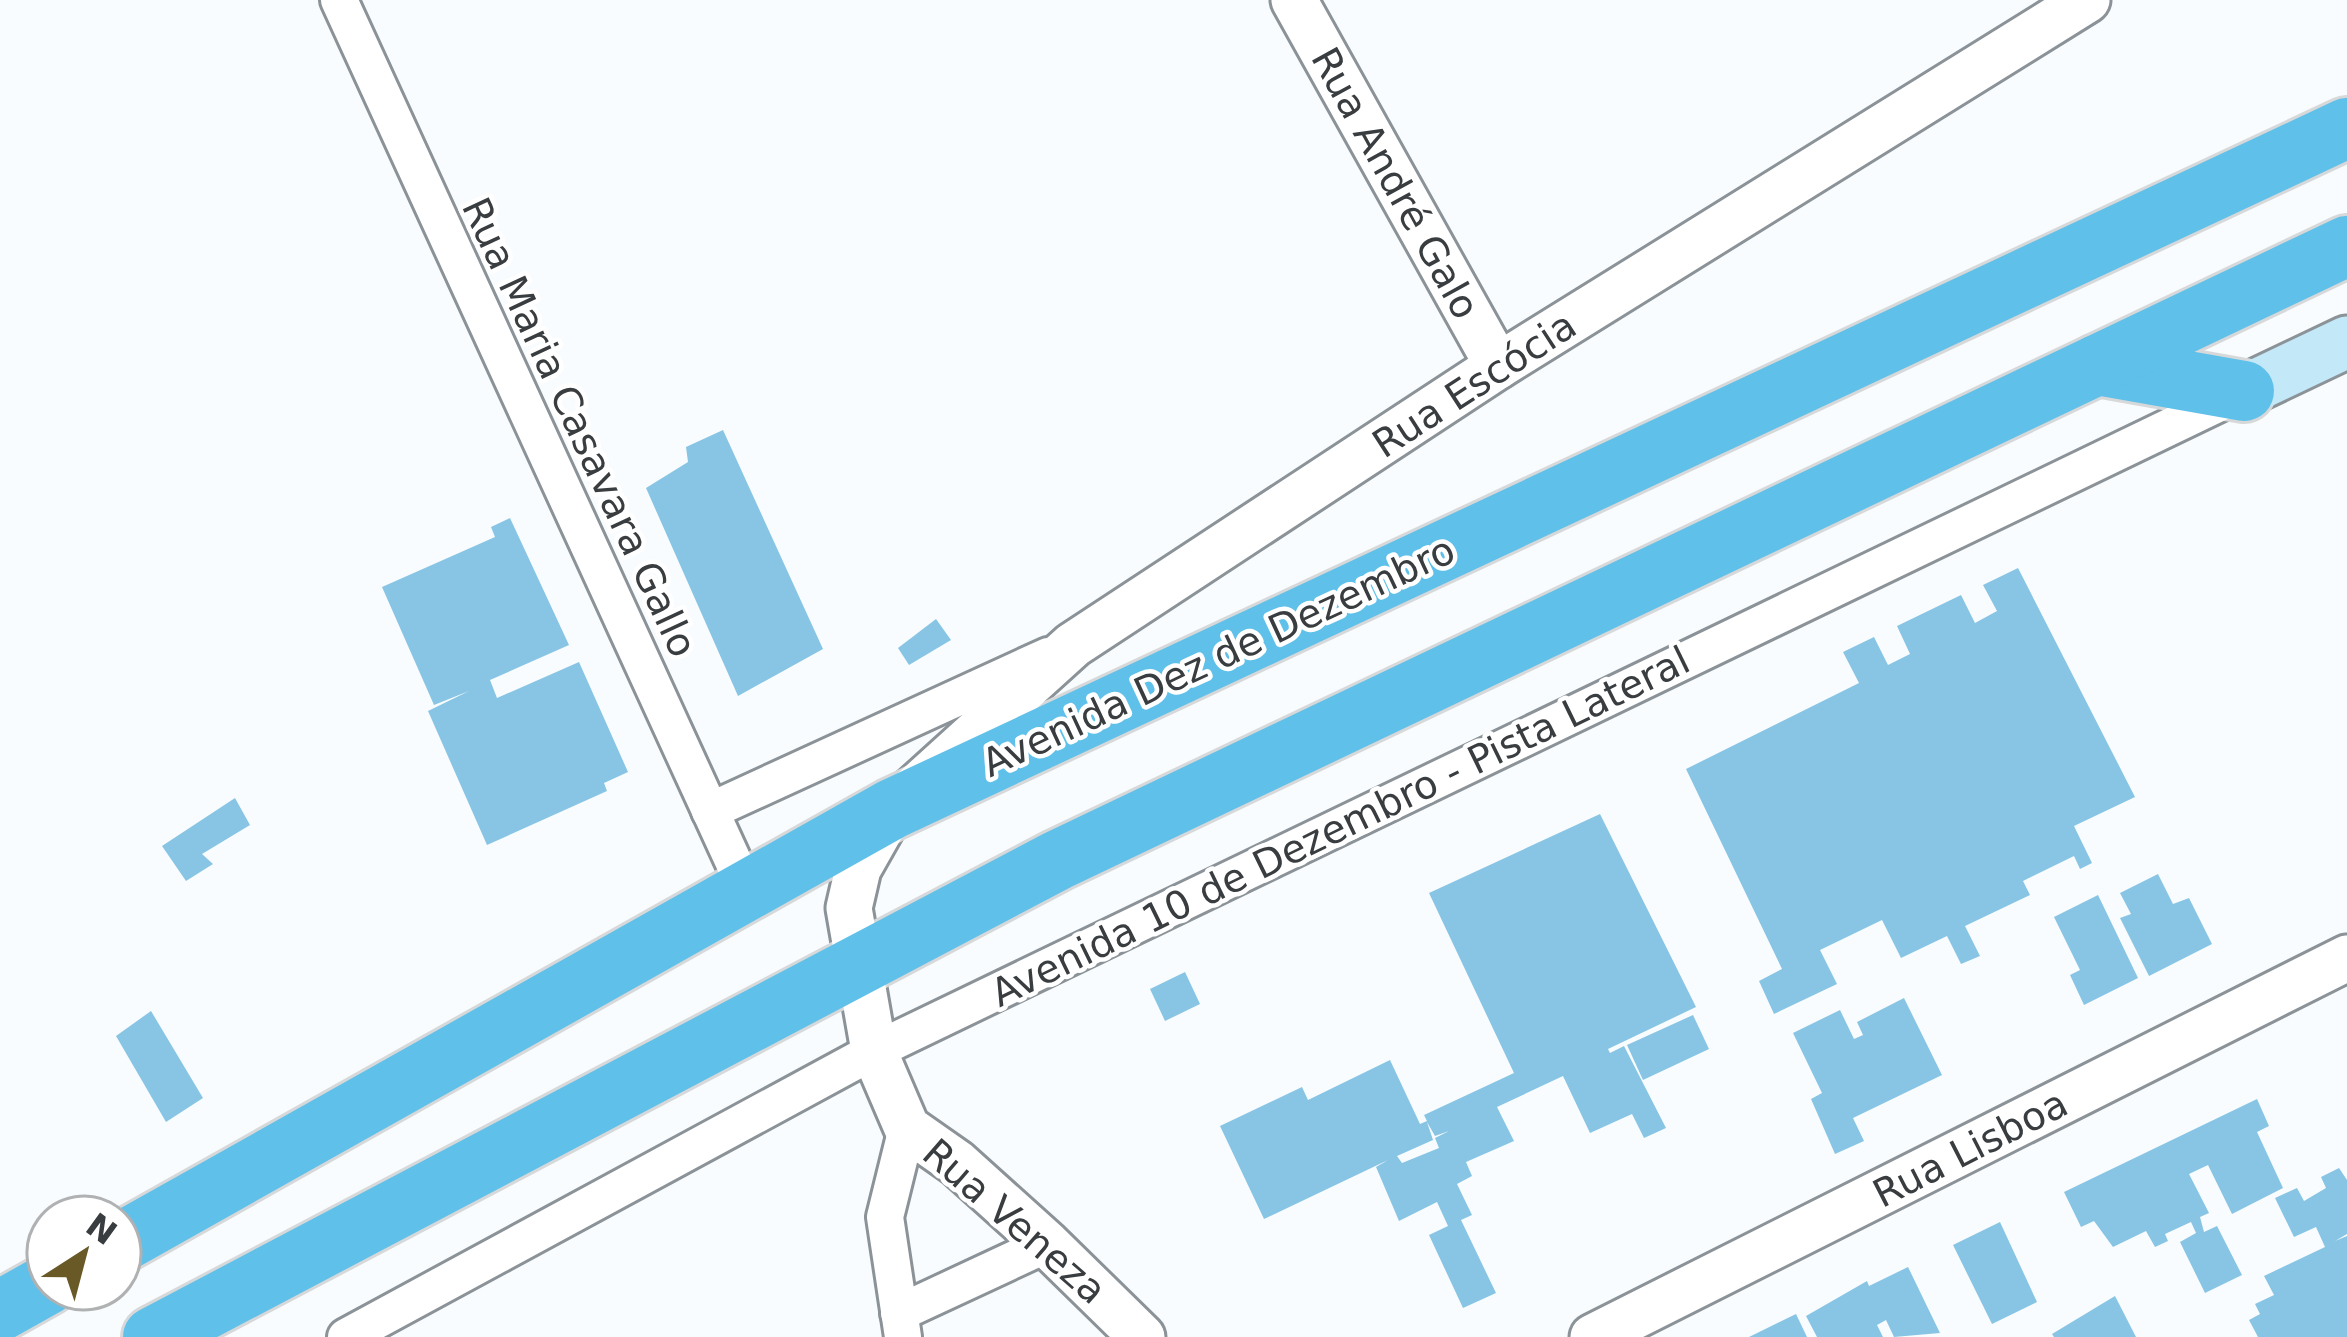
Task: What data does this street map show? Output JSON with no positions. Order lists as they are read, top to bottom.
{
  "streets": {
    "highway": ["Avenida Dez de Dezembro"],
    "main road": ["Avenida 10 de Dezembro - Pista Lateral"],
    "street": [
      "Rua André Galo",
      "Rua Escócia",
      "Rua Maria Casavara Gallo",
      "Rua Lisboa",
      "Rua Veneza"
    ]
  },
  "crossings": [
    ["Rua André Galo", "Rua Escócia"],
    ["Rua Escócia", "Avenida Dez de Dezembro"],
    ["Rua Escócia", "Rua Veneza"],
    ["Rua Maria Casavara Gallo", "Avenida Dez de Dezembro"],
    ["Avenida 10 de Dezembro - Pista Lateral", "Rua Veneza"]
  ],
  "north": "top right"
}
